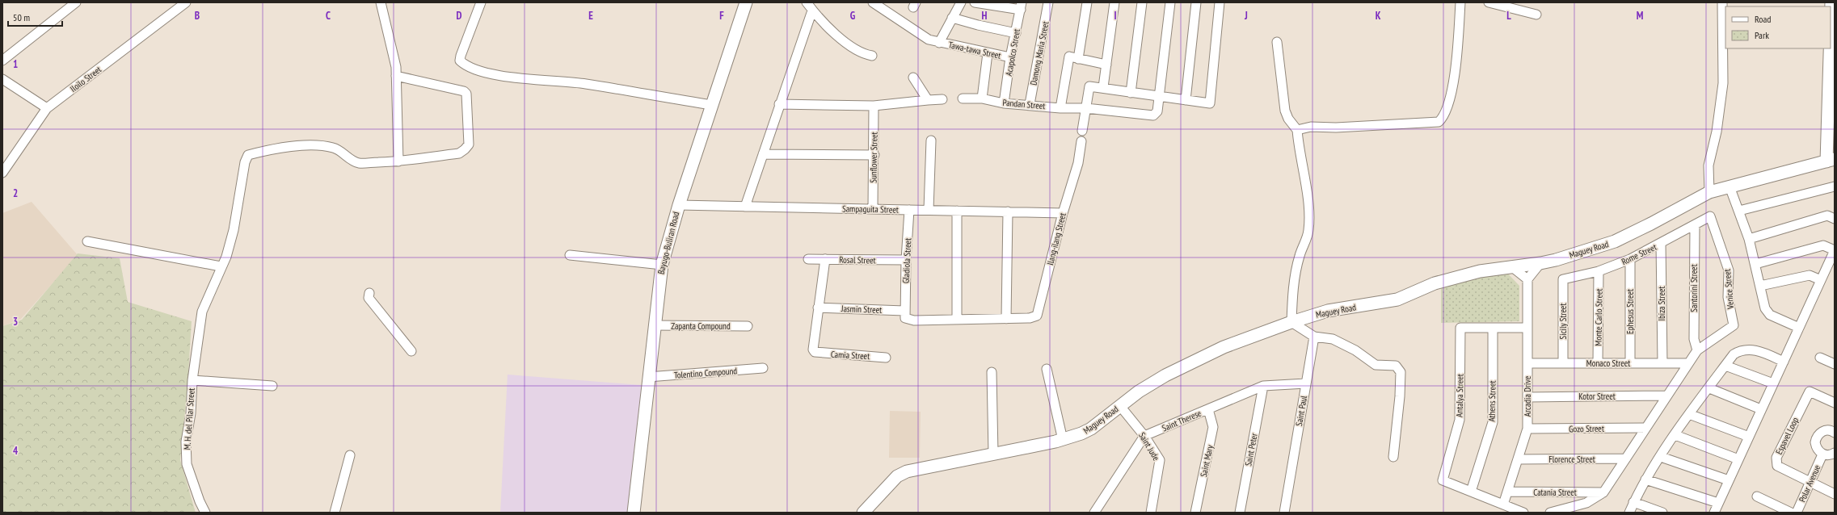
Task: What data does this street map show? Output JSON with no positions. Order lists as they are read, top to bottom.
{
  "streets": {
    "street": [
      "Tawa-tawa Street",
      "Acapolco Street",
      "Damong Maria Street",
      "Iloilo Street",
      "Pandan Street",
      "Sunflower Street",
      "Sampaguita Street",
      "Ilang-ilang Street",
      "Bayugo-Buliran Road",
      "Maguey Road",
      "Rome Street",
      "Rosal Street",
      "Gladiola Street",
      "Santorini Street",
      "Venice Street",
      "Ibiza Street",
      "Jasmin Street",
      "Ephesus Street",
      "Monte Carlo Street",
      "Sicily Street",
      "Zapanta Compound",
      "Camia Street",
      "Monaco Street",
      "Tolentino Compound",
      "Antalya Street",
      "Arcadia Drive",
      "Kotor Street",
      "Athens Street",
      "Saint Paul",
      "M. H. del Pilar Street",
      "Saint Therese",
      "Gozo Street",
      "Espavel Loop",
      "Saint Jude",
      "Saint Peter",
      "Florence Street",
      "Saint Mary",
      "Polar Avenue",
      "Catania Street"
    ]
  },
  "crossings": [
    ["Tawa-tawa Street", "Acapolco Street"],
    ["Acapolco Street", "Pandan Street"],
    ["Damong Maria Street", "Pandan Street"],
    ["Sunflower Street", "Sampaguita Street"],
    ["Sampaguita Street", "Ilang-ilang Street"],
    ["Sampaguita Street", "Bayugo-Buliran Road"],
    ["Sampaguita Street", "Gladiola Street"],
    ["Bayugo-Buliran Road", "Zapanta Compound"],
    ["Bayugo-Buliran Road", "Tolentino Compound"],
    ["Maguey Road", "Saint Jude"],
    ["Rome Street", "Santorini Street"],
    ["Rome Street", "Venice Street"],
    ["Rome Street", "Ibiza Street"],
    ["Rome Street", "Ephesus Street"],
    ["Rome Street", "Monte Carlo Street"],
    ["Rome Street", "Sicily Street"],
    ["Rosal Street", "Gladiola Street"],
    ["Gladiola Street", "Jasmin Street"],
    ["Santorini Street", "Venice Street"],
    ["Ibiza Street", "Monaco Street"],
    ["Jasmin Street", "Camia Street"],
    ["Ephesus Street", "Monaco Street"],
    ["Monte Carlo Street", "Monaco Street"],
    ["Sicily Street", "Monaco Street"],
    ["Monaco Street", "Arcadia Drive"],
    ["Antalya Street", "Arcadia Drive"],
    ["Antalya Street", "Athens Street"],
    ["Arcadia Drive", "Kotor Street"],
    ["Arcadia Drive", "Gozo Street"],
    ["Arcadia Drive", "Florence Street"],
    ["Arcadia Drive", "Catania Street"],
    ["Saint Paul", "Saint Therese"],
    ["Saint Therese", "Saint Jude"],
    ["Saint Therese", "Saint Peter"],
    ["Saint Therese", "Saint Mary"],
    ["Espavel Loop", "Polar Avenue"]
  ],
  "legend": ["Road", "Park"],
  "scale_bar": "50 m",
  "grid": {
    "columns": [
      "B",
      "C",
      "D",
      "E",
      "F",
      "G",
      "H",
      "I",
      "J",
      "K",
      "L",
      "M"
    ],
    "rows": [
      "1",
      "2",
      "3",
      "4"
    ]
  }
}
